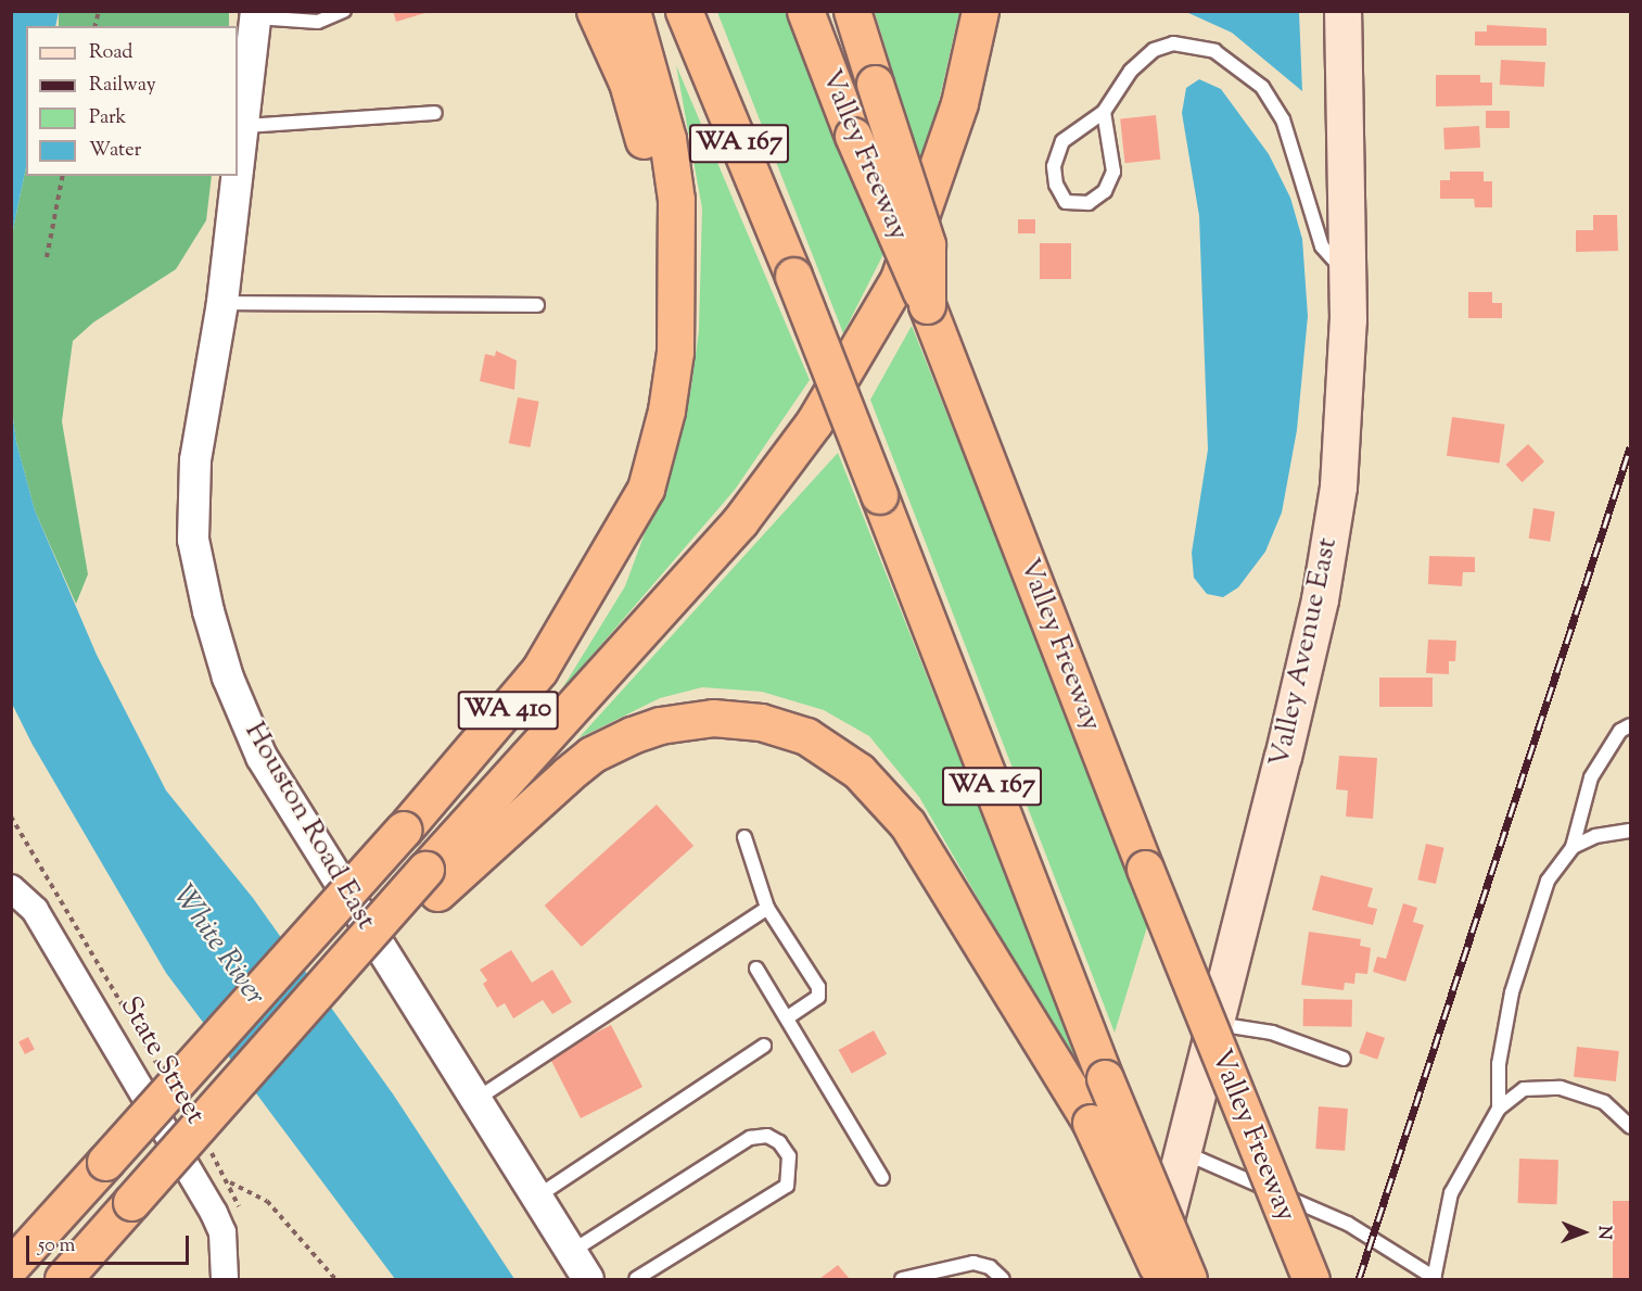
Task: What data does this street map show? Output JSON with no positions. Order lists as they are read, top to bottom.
{
  "streets": {
    "highway": ["WA 167", "Valley Freeway", "WA 410"],
    "main road": ["Valley Avenue East"],
    "street": ["Houston Road East", "State Street"]
  },
  "water": ["White River"],
  "legend": [
    "Road",
    "Railway",
    "Park",
    "Water"
  ],
  "scale_bar": "50 m",
  "north": "right"
}
